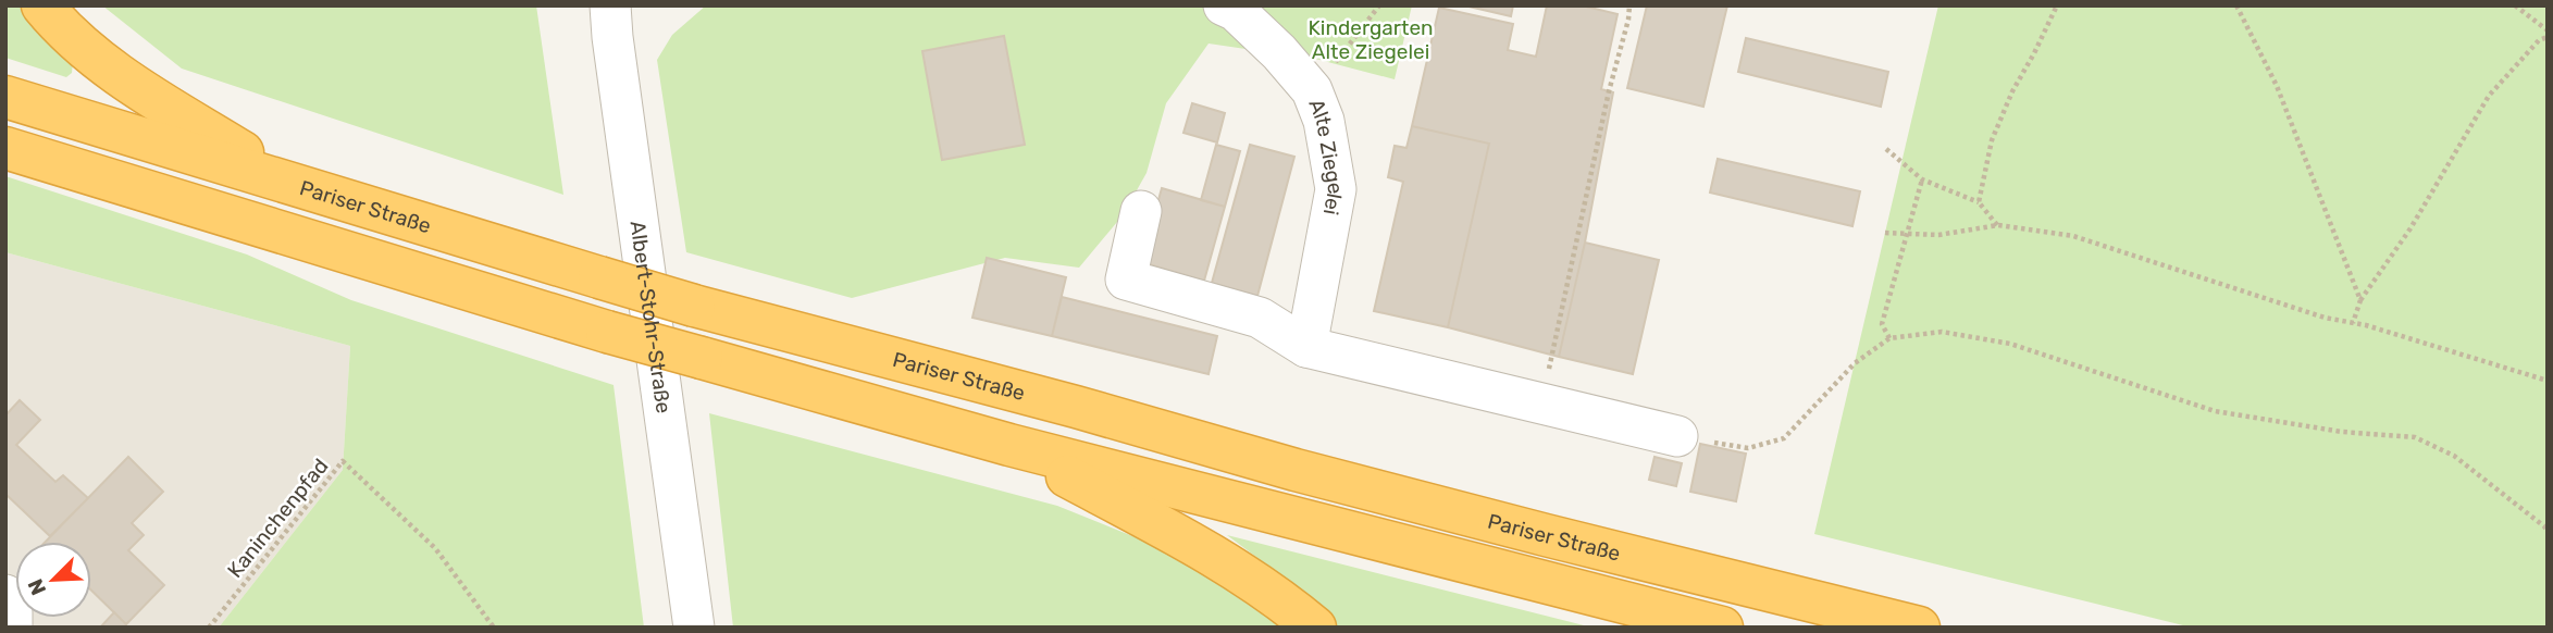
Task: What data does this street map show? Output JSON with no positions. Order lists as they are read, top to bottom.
{
  "streets": {
    "highway": ["Pariser Straße"],
    "street": ["Alte Ziegelei", "Albert-Stohr-Straße"],
    "path": ["Kaninchenpfad"]
  },
  "parks": ["Kindergarten Alte Ziegelei"],
  "north": "bottom left"
}
